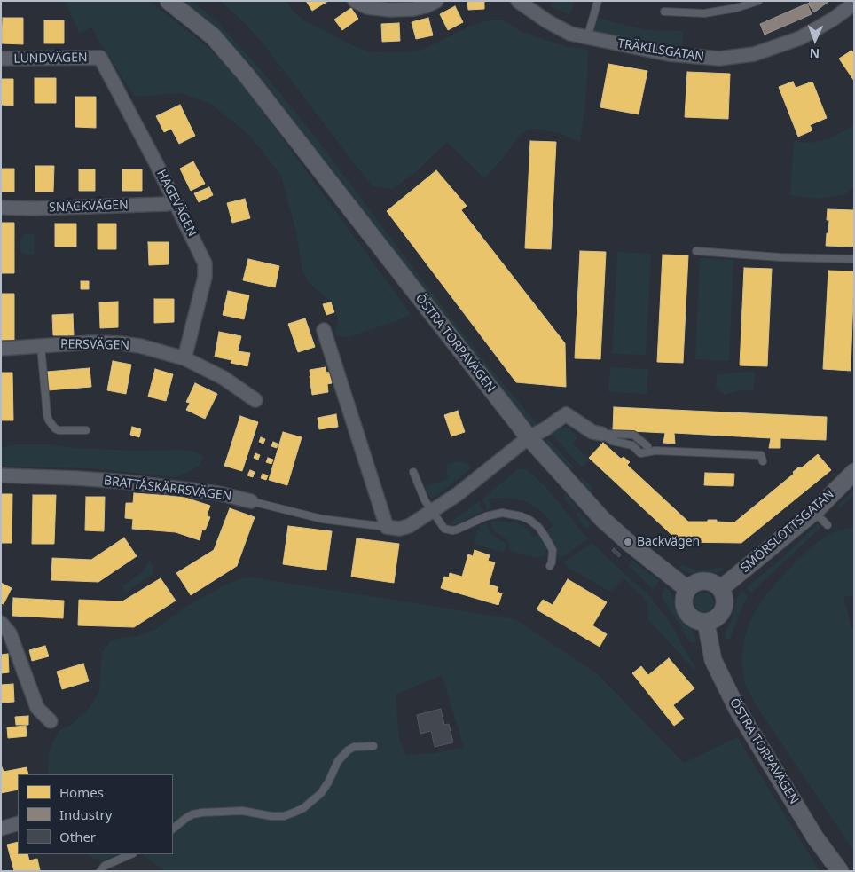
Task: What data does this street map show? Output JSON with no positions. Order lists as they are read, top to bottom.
{
  "streets": {
    "street": [
      "TRÄKILSGATAN",
      "LUNDVÄGEN",
      "HAGEVÄGEN",
      "SNÄCKVÄGEN",
      "ÖSTRA TORPAVÄGEN",
      "PERSVÄGEN",
      "BRATTÅSKÄRRSVÄGEN",
      "SMÖRSLOTTSGATAN"
    ]
  },
  "crossings": [
    ["LUNDVÄGEN", "HAGEVÄGEN"],
    ["HAGEVÄGEN", "SNÄCKVÄGEN"],
    ["HAGEVÄGEN", "PERSVÄGEN"],
    ["ÖSTRA TORPAVÄGEN", "BRATTÅSKÄRRSVÄGEN"],
    ["ÖSTRA TORPAVÄGEN", "SMÖRSLOTTSGATAN"]
  ],
  "places": ["Backvägen"],
  "legend": ["Homes", "Industry", "Other"],
  "north": "bottom"
}
